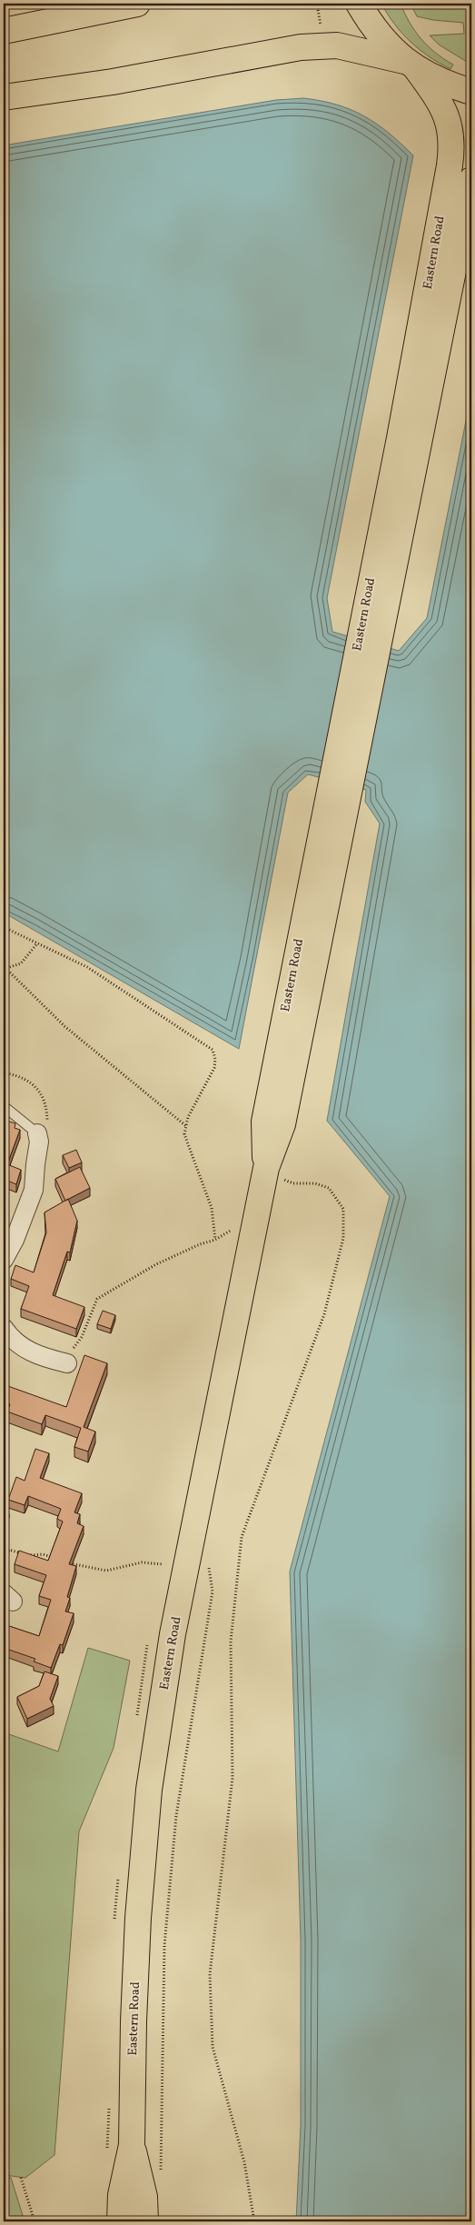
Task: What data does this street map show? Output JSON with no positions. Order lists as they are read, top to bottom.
{
  "streets": {
    "main road": ["Eastern Road"]
  }
}
